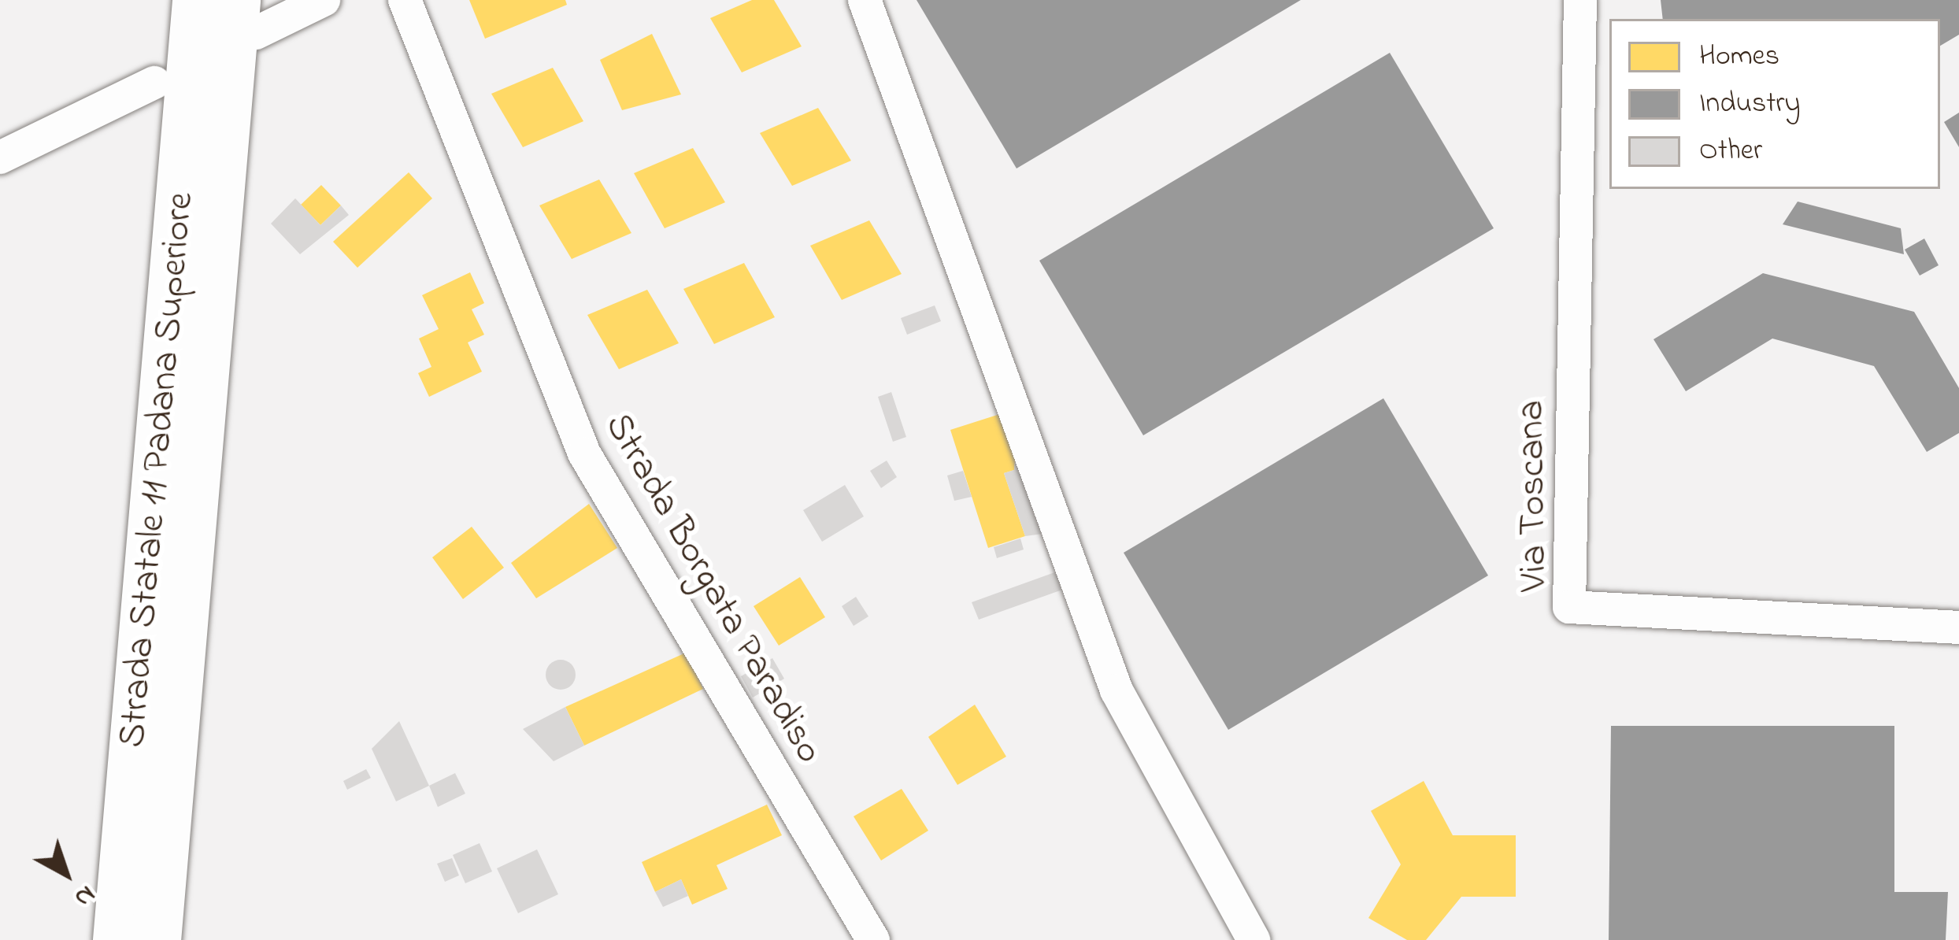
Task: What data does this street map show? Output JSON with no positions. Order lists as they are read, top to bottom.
{
  "streets": {
    "highway": ["Strada Statale 11 Padana Superiore"],
    "street": ["Via Toscana", "Strada Borgata Paradiso"]
  },
  "legend": ["Homes", "Industry", "Other"],
  "north": "bottom right"
}
